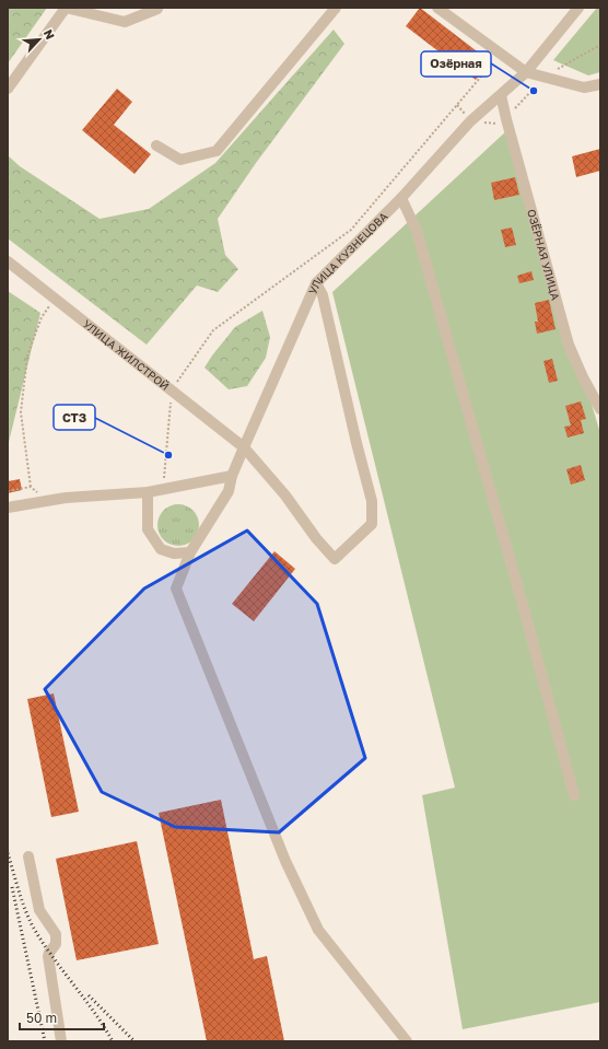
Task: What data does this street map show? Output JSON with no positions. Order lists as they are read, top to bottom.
{
  "streets": {
    "street": ["УЛИЦА КУЗНЕЦОВА", "ОЗЁРНАЯ УЛИЦА", "УЛИЦА ЖИЛСТРОЙ"]
  },
  "crossings": [
    ["УЛИЦА КУЗНЕЦОВА", "ОЗЁРНАЯ УЛИЦА"],
    ["УЛИЦА КУЗНЕЦОВА", "УЛИЦА ЖИЛСТРОЙ"]
  ],
  "places": ["Озёрная", "СТЗ"],
  "scale_bar": "50 m",
  "north": "top right"
}
